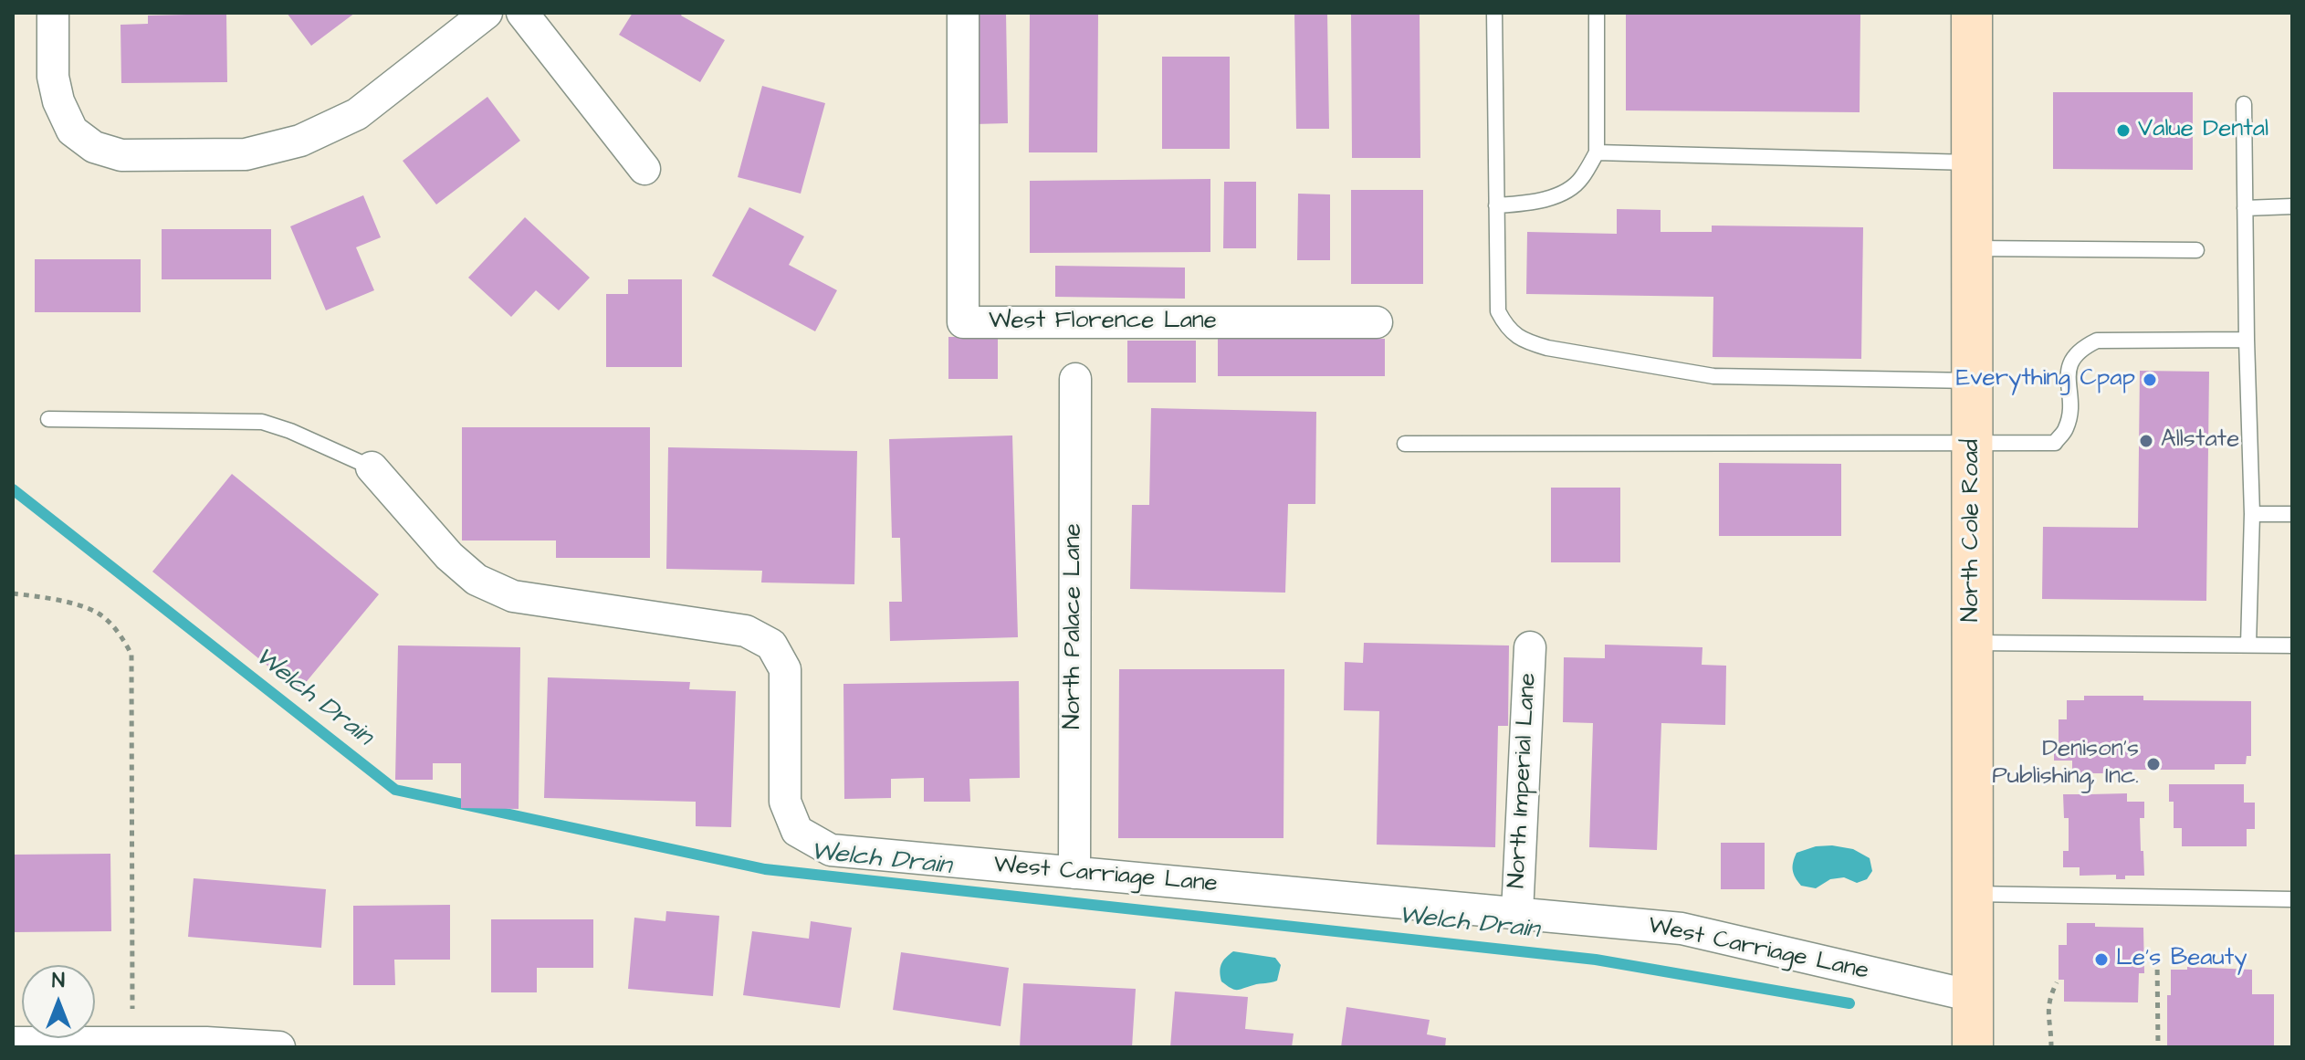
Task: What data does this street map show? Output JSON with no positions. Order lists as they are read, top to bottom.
{
  "streets": {
    "main road": ["North Cole Road"],
    "street": [
      "West Florence Lane",
      "North Palace Lane",
      "North Imperial Lane",
      "West Carriage Lane"
    ]
  },
  "crossings": [
    ["North Cole Road", "West Carriage Lane"],
    ["North Palace Lane", "West Carriage Lane"],
    ["North Imperial Lane", "West Carriage Lane"]
  ],
  "water": ["Welch Drain"],
  "places": [
    "Value Dental",
    "Everything Cpap",
    "Allstate",
    "Denison's Publishing, Inc.",
    "Le's Beauty"
  ],
  "north": "top"
}
